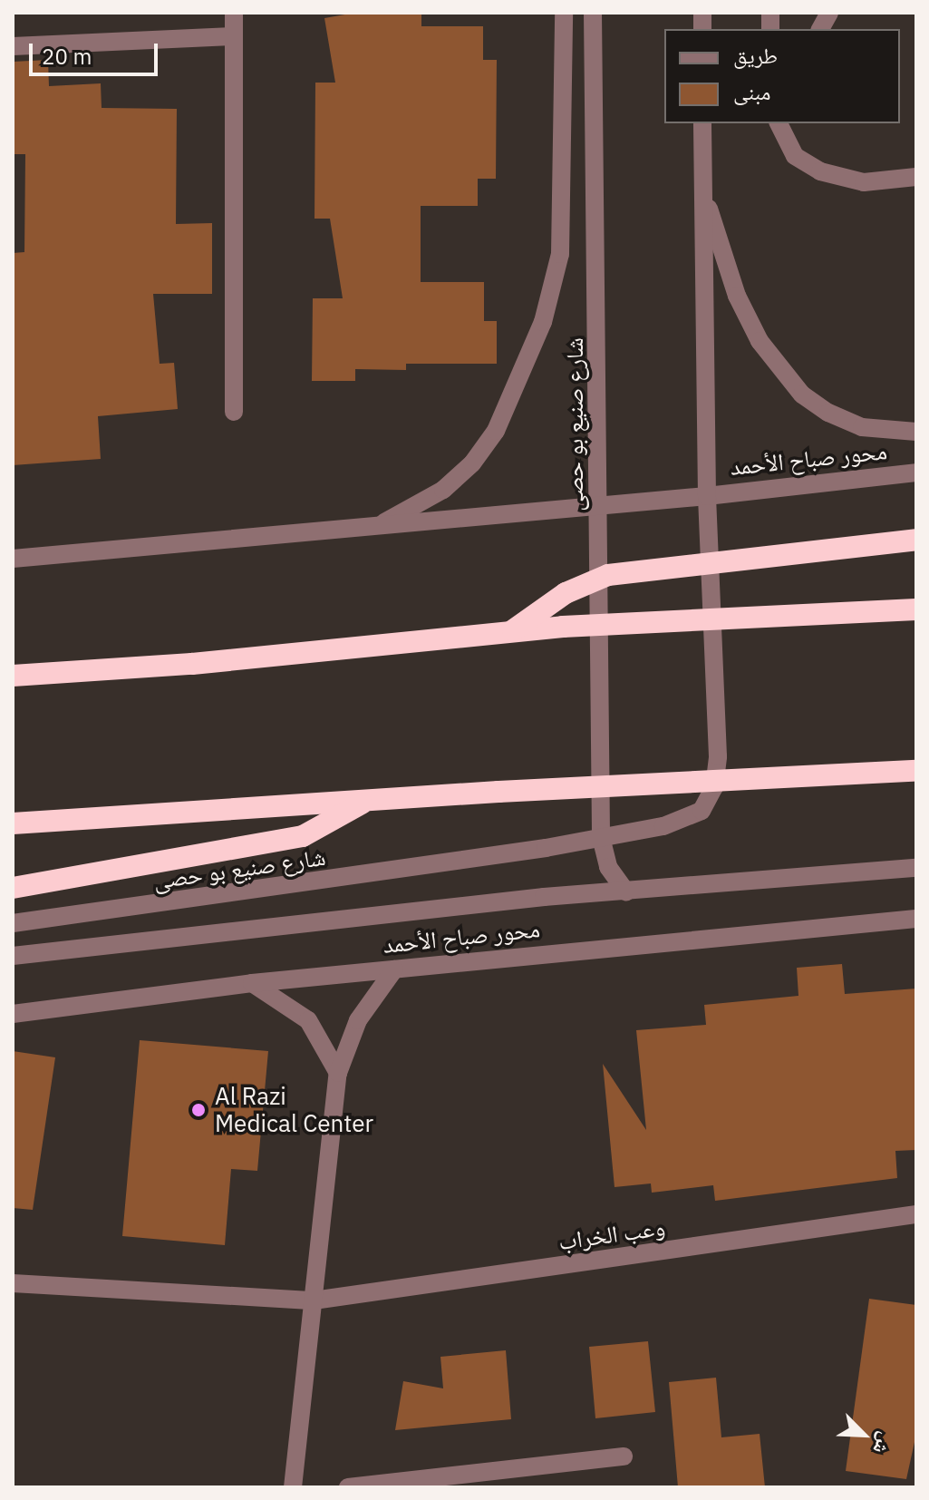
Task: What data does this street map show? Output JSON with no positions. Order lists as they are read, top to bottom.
{
  "streets": {
    "street": ["شارع صنيع بو حصى", "محور صباح الأحمد", "وعب الخراب"]
  },
  "crossings": [
    ["شارع صنيع بو حصى", "محور صباح الأحمد"]
  ],
  "places": ["Al Razi Medical Center"],
  "legend": ["طريق", "مبنى"],
  "scale_bar": "20 m",
  "north": "bottom right"
}
